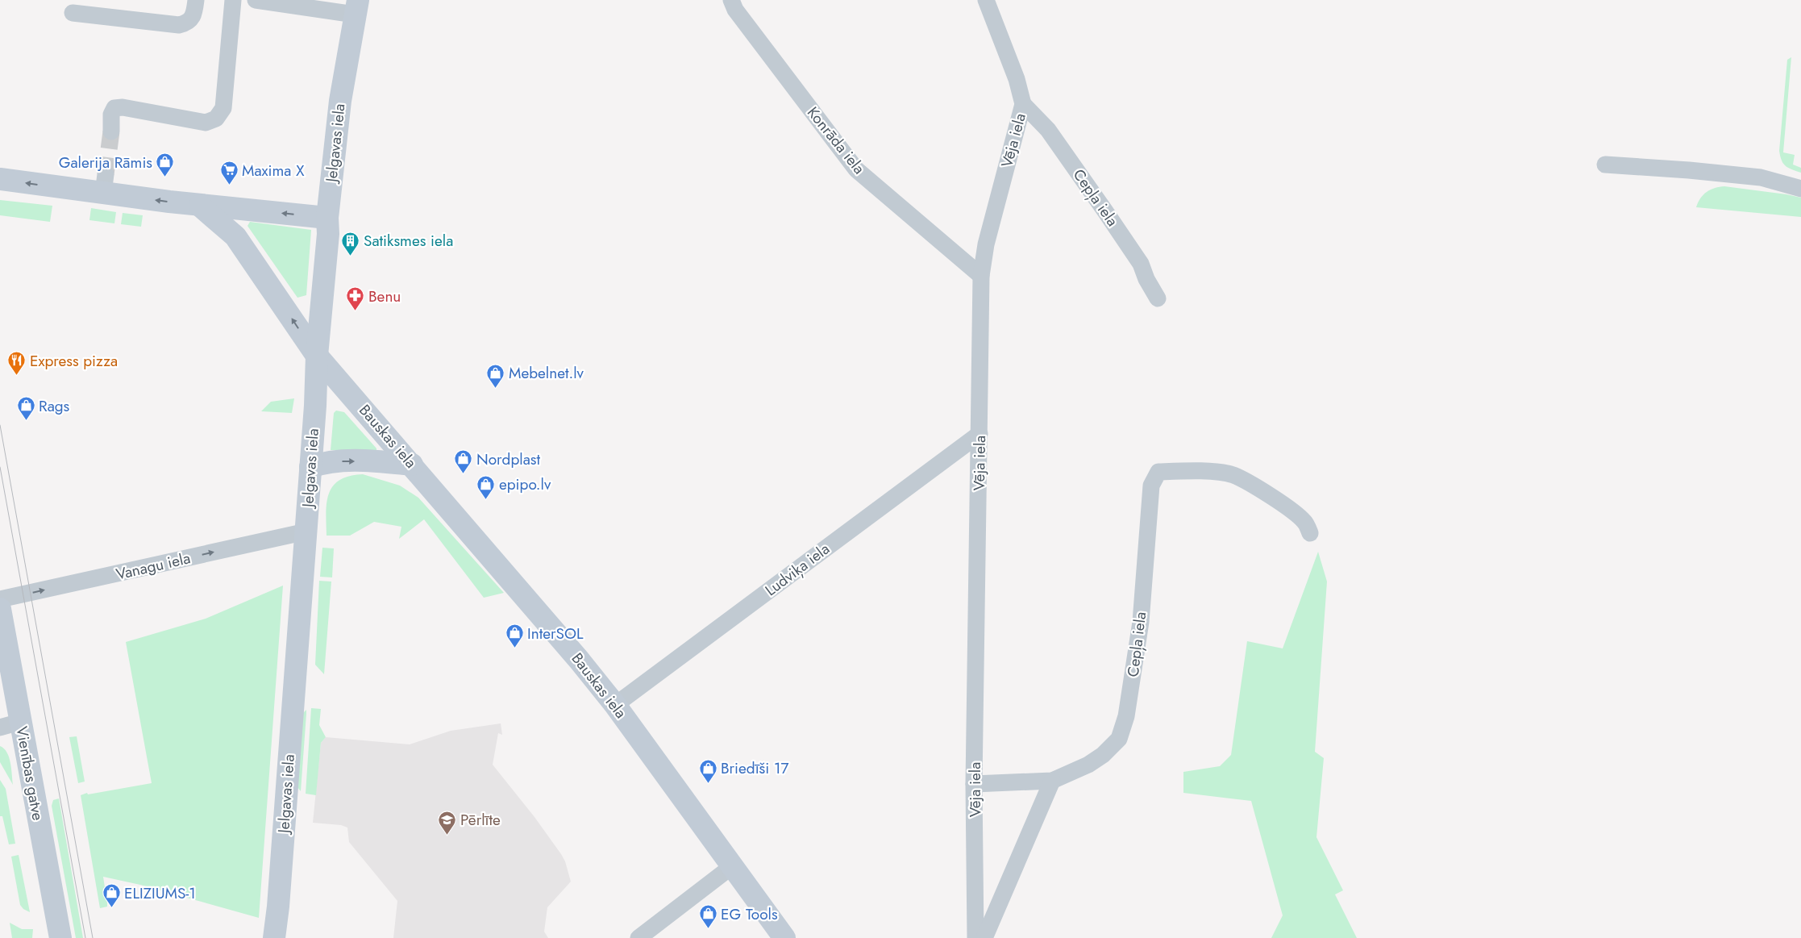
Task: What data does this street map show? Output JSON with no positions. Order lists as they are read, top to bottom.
{
  "streets": {
    "street": [
      "Konrāda iela",
      "Vēja iela",
      "Jelgavas iela",
      "Cepļa iela",
      "Bauskas iela",
      "Vanagu iela",
      "Ludviķa iela",
      "Vienības gatve"
    ]
  },
  "crossings": [
    ["Konrāda iela", "Vēja iela"],
    ["Vēja iela", "Cepļa iela"],
    ["Vēja iela", "Ludviķa iela"],
    ["Jelgavas iela", "Bauskas iela"],
    ["Jelgavas iela", "Vanagu iela"],
    ["Bauskas iela", "Ludviķa iela"]
  ],
  "one_way": ["Vanagu iela"],
  "places": {
    "shop": [
      "Galerija Rāmis",
      "Mebelnet.lv",
      "Rags",
      "Nordplast",
      "epipo.lv",
      "InterSOL",
      "Briedīši 17",
      "ELIZIUMS-1",
      "EG Tools"
    ],
    "supermarket": ["Maxima X"],
    "building": ["Satiksmes iela"],
    "pharmacy": ["Benu"],
    "restaurant": ["Express pizza"],
    "school or university": ["Pērlīte"]
  }
}
